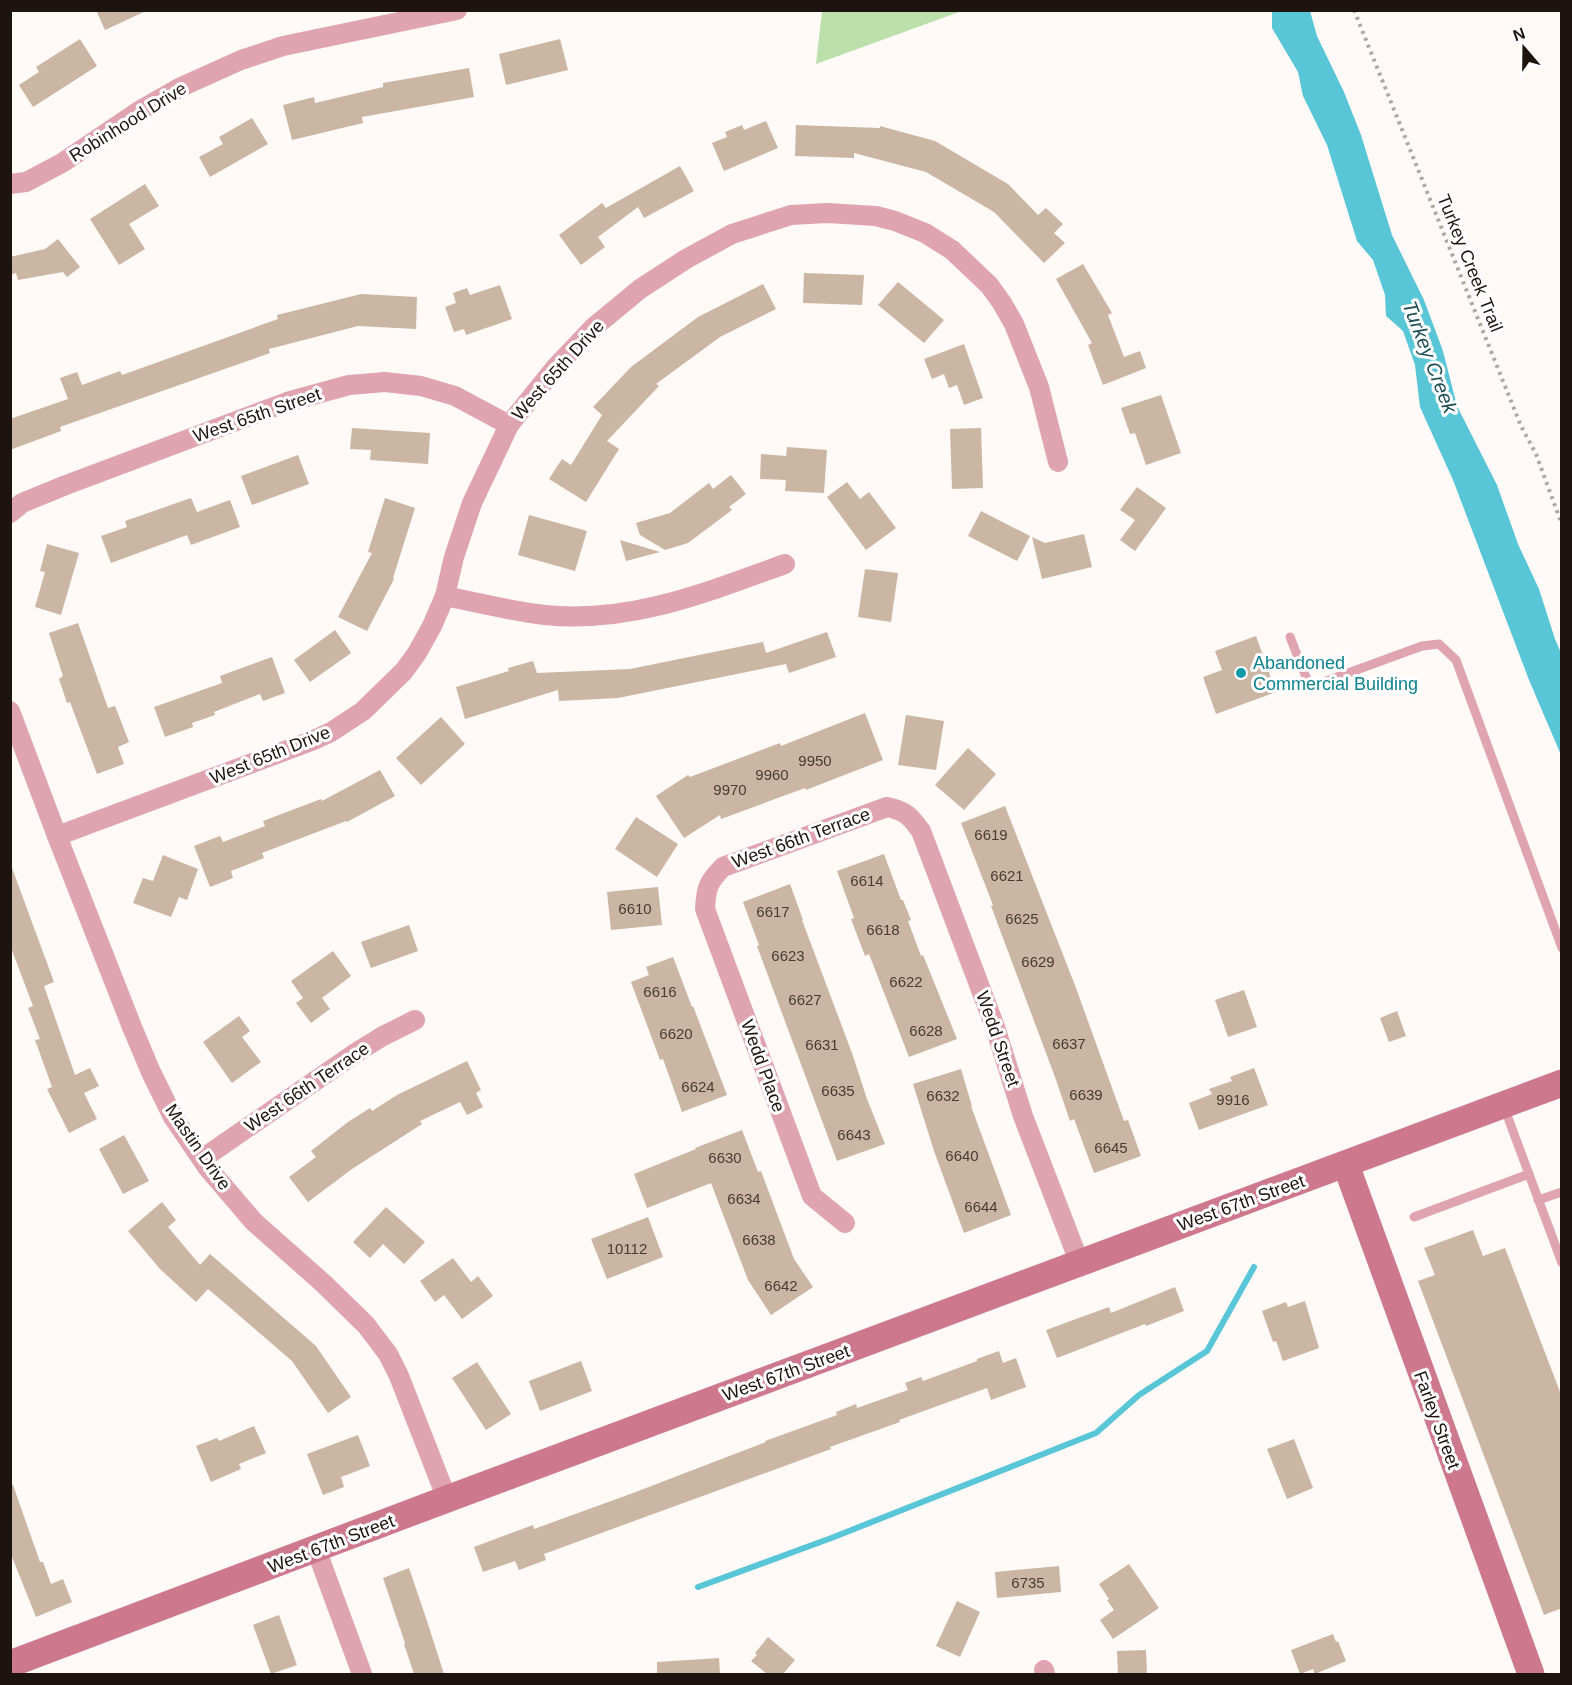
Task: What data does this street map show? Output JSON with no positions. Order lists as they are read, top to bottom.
{
  "streets": {
    "street": [
      "Robinhood Drive",
      "West 65th Drive",
      "West 65th Street",
      "West 66th Terrace",
      "Wedd Street",
      "Wedd Place",
      "Mastin Drive",
      "West 67th Street",
      "Farley Street"
    ],
    "path": ["Turkey Creek Trail"]
  },
  "crossings": [
    ["West 65th Drive", "West 65th Street"],
    ["West 65th Drive", "Mastin Drive"],
    ["West 66th Terrace", "Wedd Street"],
    ["West 66th Terrace", "Wedd Place"],
    ["West 66th Terrace", "Mastin Drive"],
    ["Wedd Street", "West 67th Street"],
    ["Mastin Drive", "West 67th Street"],
    ["West 67th Street", "Farley Street"]
  ],
  "water": ["Turkey Creek"],
  "places": ["Abandoned Commercial Building"],
  "house_numbers": [
    "9950",
    "9960",
    "9970",
    "6619",
    "6621",
    "6614",
    "6610",
    "6617",
    "6625",
    "6618",
    "6623",
    "6629",
    "6622",
    "6616",
    "6627",
    "6628",
    "6620",
    "6637",
    "6631",
    "6624",
    "6635",
    "6639",
    "6632",
    "9916",
    "6643",
    "6645",
    "6640",
    "6630",
    "6634",
    "6644",
    "6638",
    "10112",
    "6642",
    "6735"
  ],
  "north": "top"
}
